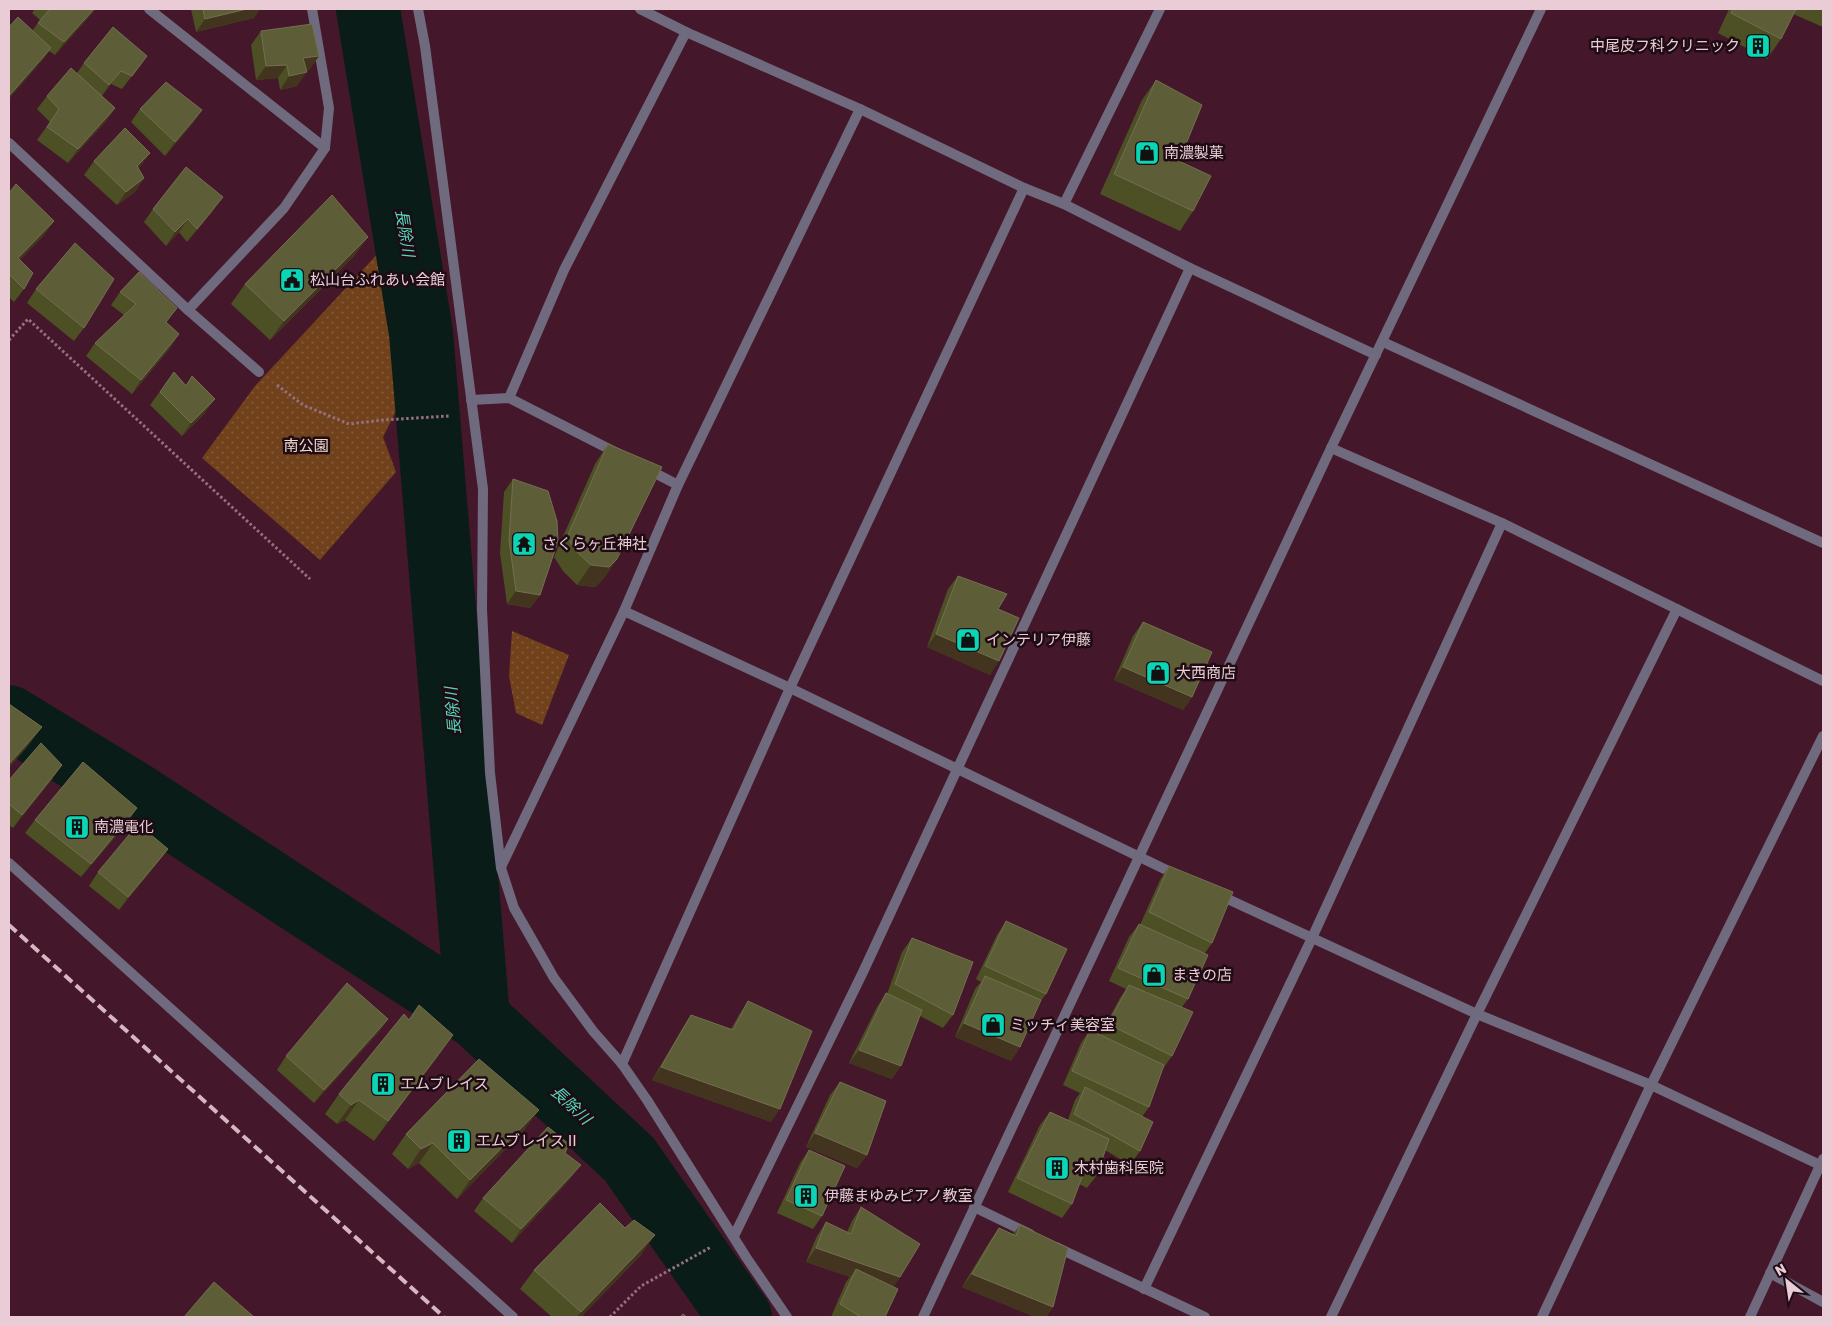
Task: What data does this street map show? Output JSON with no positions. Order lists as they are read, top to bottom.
{
  "water": ["長除川"],
  "parks": ["南公園"],
  "places": {
    "building": [
      "中尾皮フ科クリニック",
      "南濃電化",
      "エムブレイス",
      "エムブレイスⅡ",
      "木村歯科医院",
      "伊藤まゆみピアノ教室"
    ],
    "shop": [
      "南濃製菓",
      "インテリア伊藤",
      "大西商店",
      "まきの店",
      "ミッチィ美容室"
    ],
    "public building": ["松山台ふれあい会館"],
    "temple": ["さくらヶ丘神社"]
  },
  "north": "top left"
}
